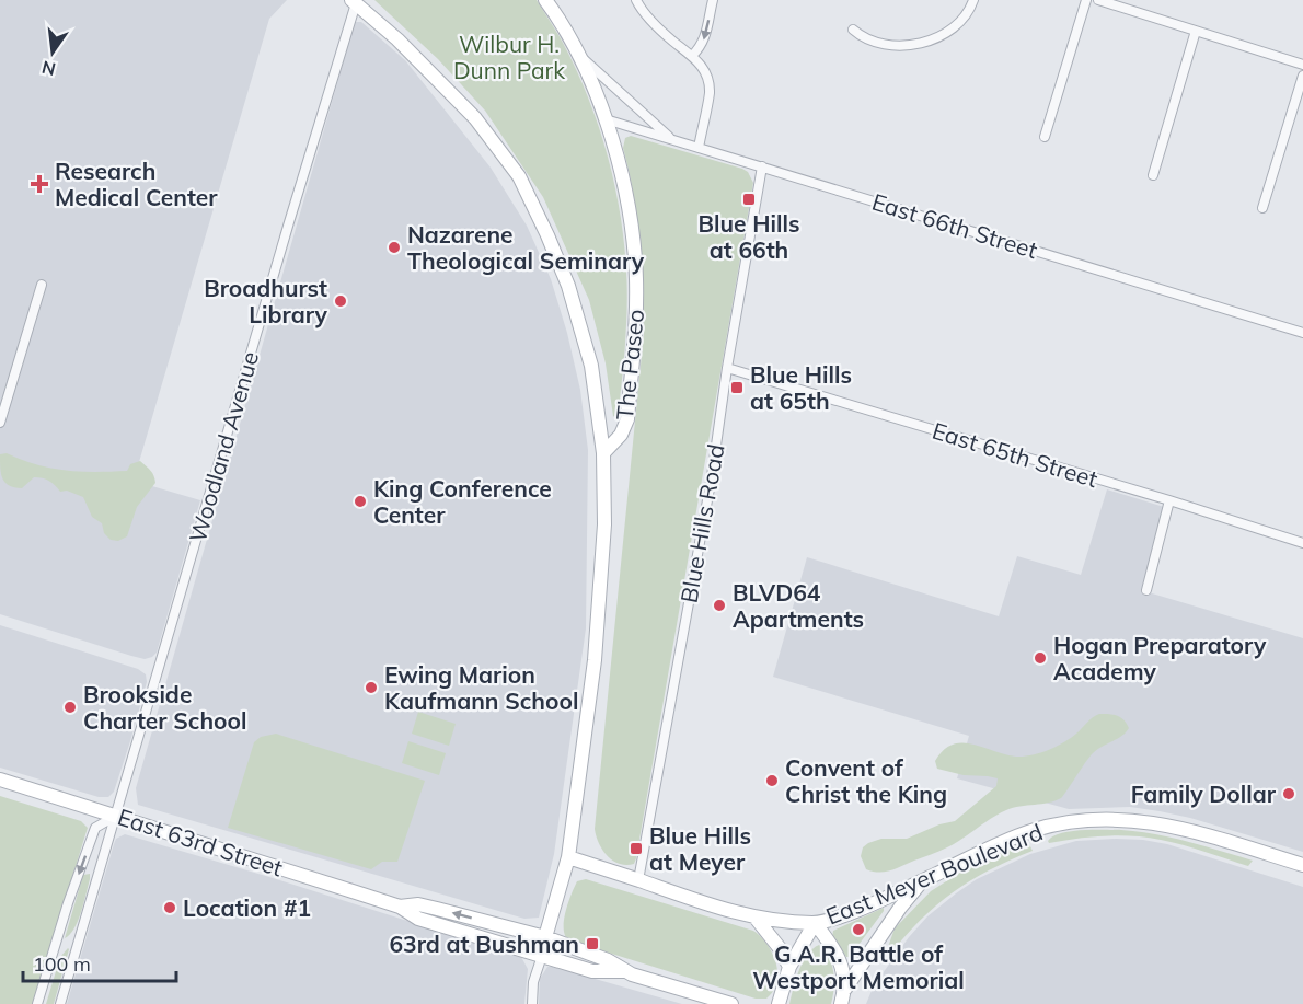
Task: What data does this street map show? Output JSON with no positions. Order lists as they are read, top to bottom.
{
  "streets": {
    "main road": ["The Paseo", "East 63rd Street", "East Meyer Boulevard"],
    "street": [
      "East 66th Street",
      "Woodland Avenue",
      "East 65th Street",
      "Blue Hills Road"
    ]
  },
  "crossings": [
    ["East 66th Street", "The Paseo"],
    ["East 66th Street", "Blue Hills Road"],
    ["Woodland Avenue", "East 63rd Street"],
    ["East 65th Street", "Blue Hills Road"],
    ["Blue Hills Road", "East Meyer Boulevard"]
  ],
  "parks": ["Wilbur H. Dunn Park"],
  "places": {
    "health": ["Research Medical Center"],
    "transit": [
      "Blue Hills at 66th",
      "Blue Hills at 65th",
      "Blue Hills at Meyer",
      "63rd at Bushman"
    ],
    "other": [
      "Nazarene Theological Seminary",
      "Broadhurst Library",
      "King Conference Center",
      "BLVD64 Apartments",
      "Hogan Preparatory Academy",
      "Ewing Marion Kaufmann School",
      "Brookside Charter School",
      "Convent of Christ the King",
      "Family Dollar",
      "Location #1",
      "G.A.R. Battle of Westport Memorial"
    ]
  },
  "scale_bar": "100 m",
  "north": "bottom"
}
